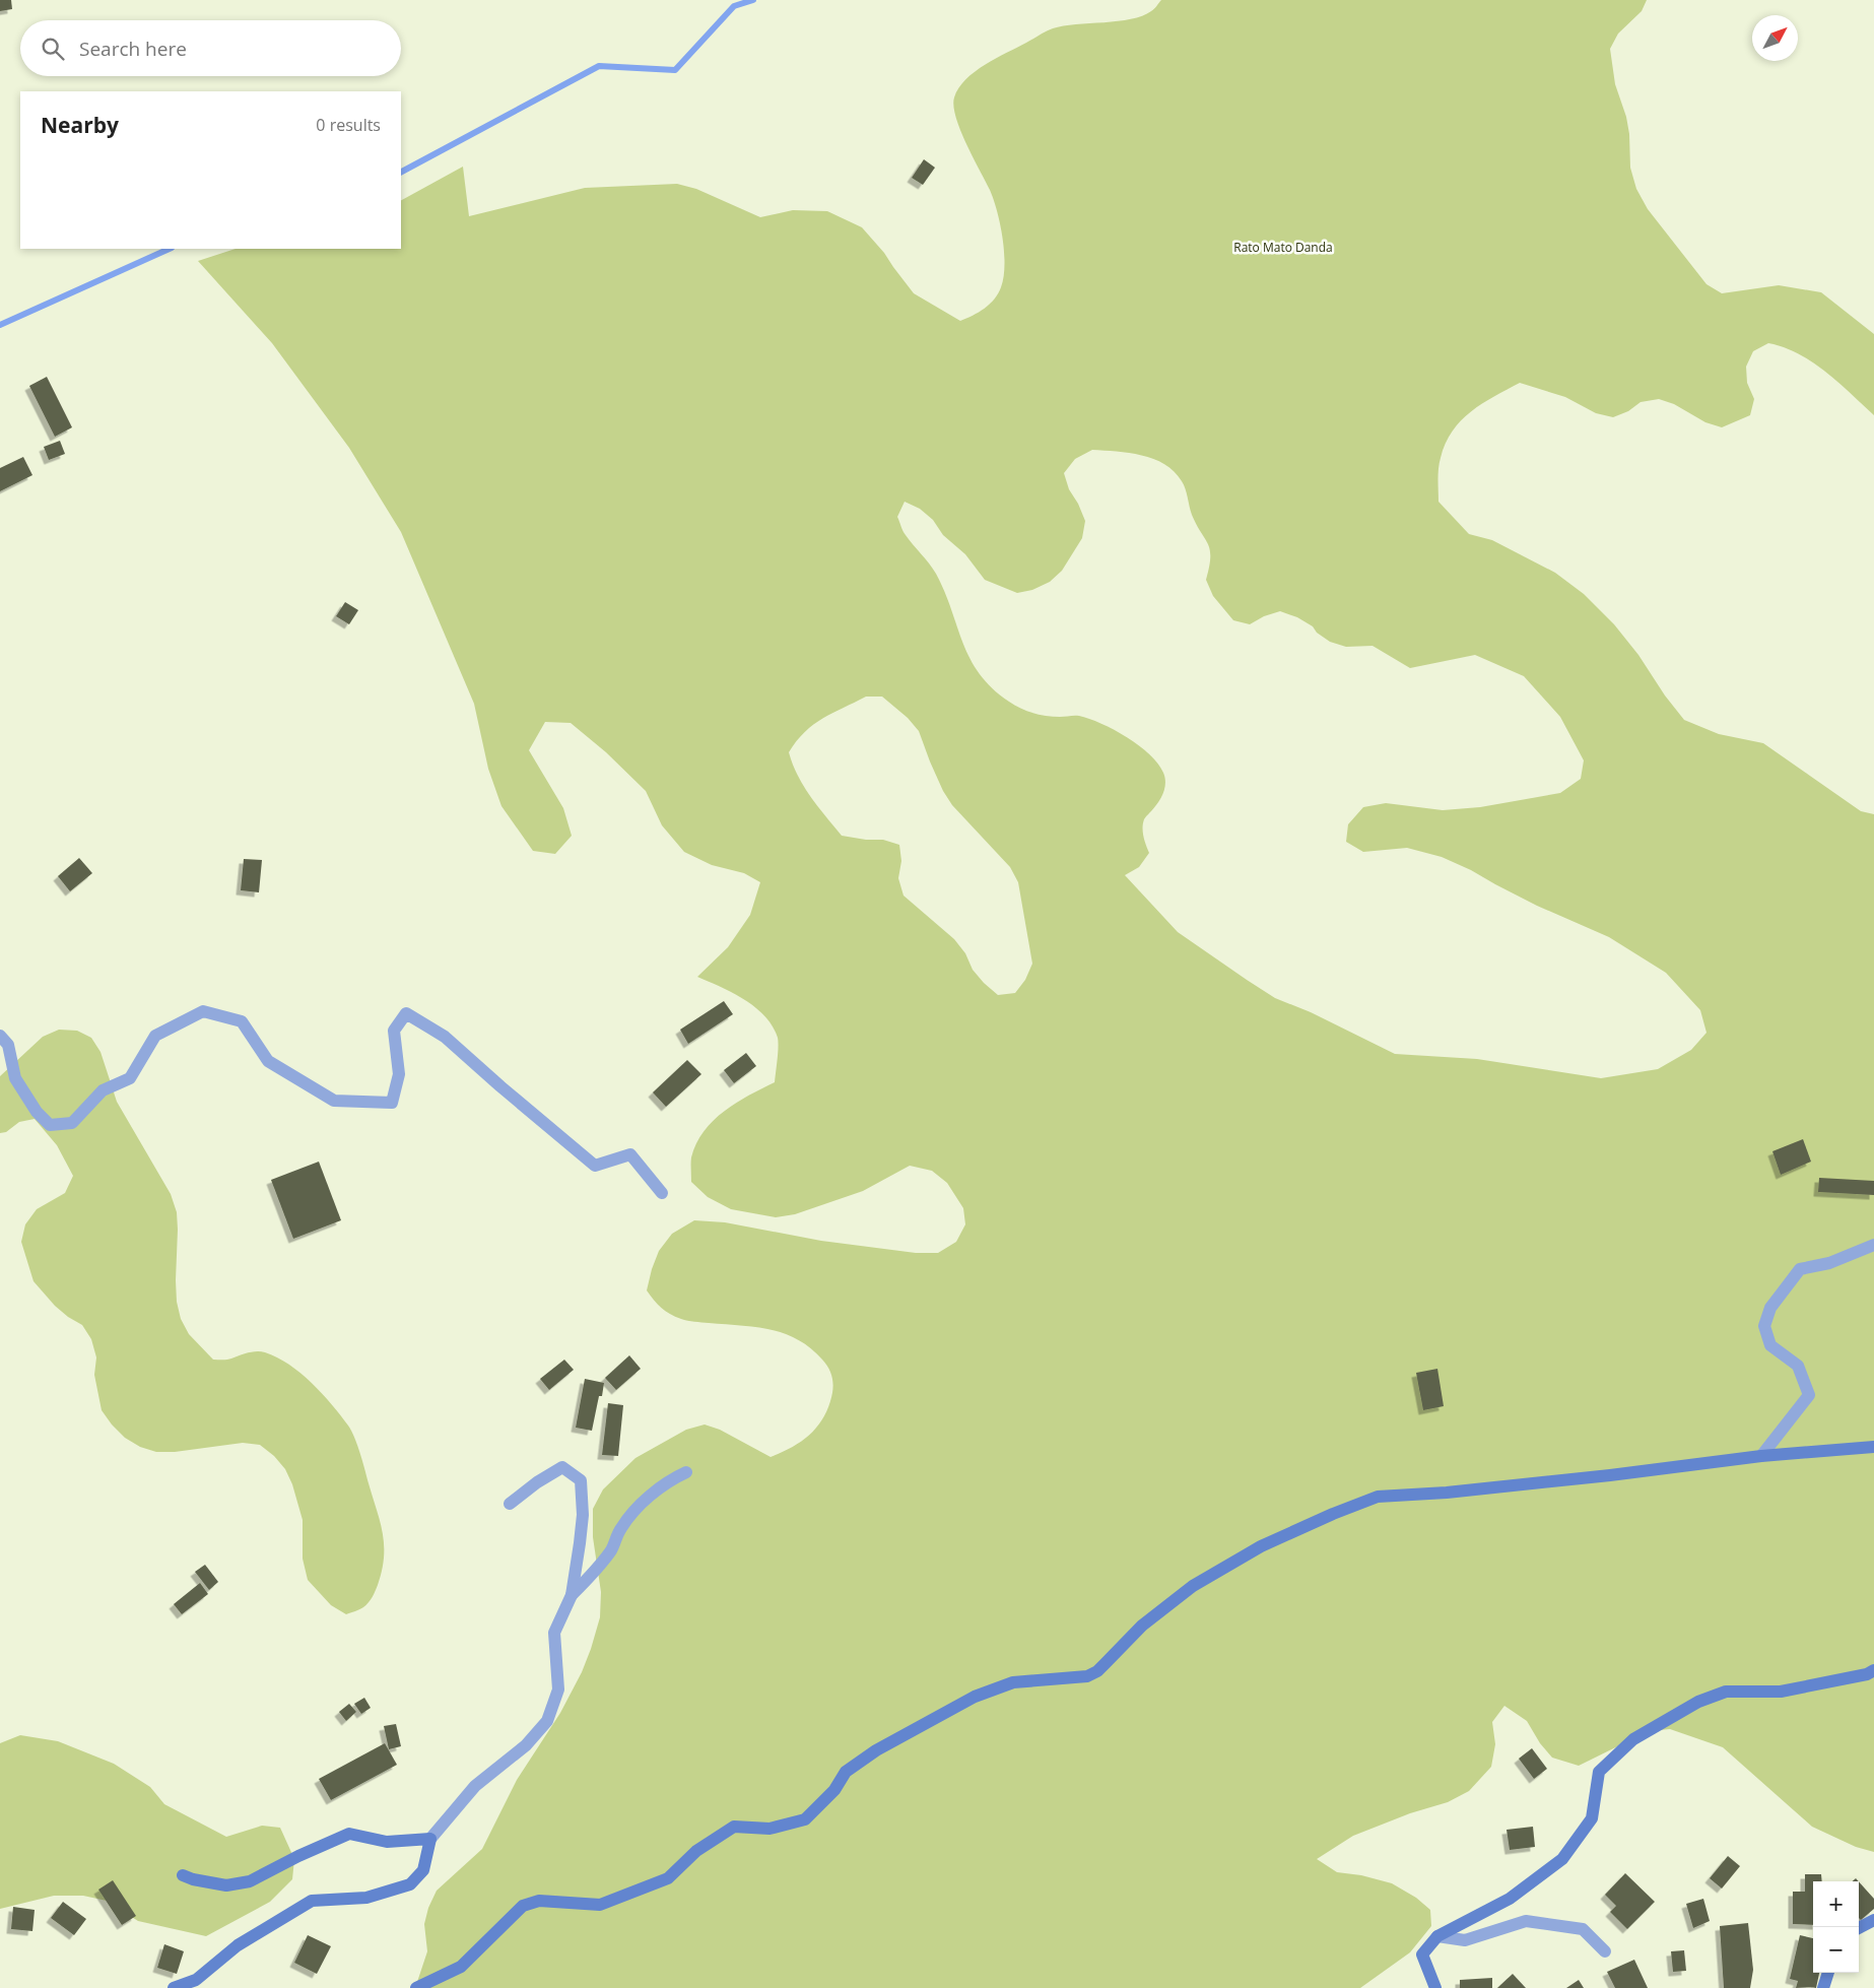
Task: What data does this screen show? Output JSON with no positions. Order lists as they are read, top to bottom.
{
  "parks": ["Rato Mato Danda"],
  "north": "top right",
  "page": {
    "search": "Search here",
    "heading": ["Nearby", "0 results"],
    "map_buttons": ["+", "−"]
  }
}
